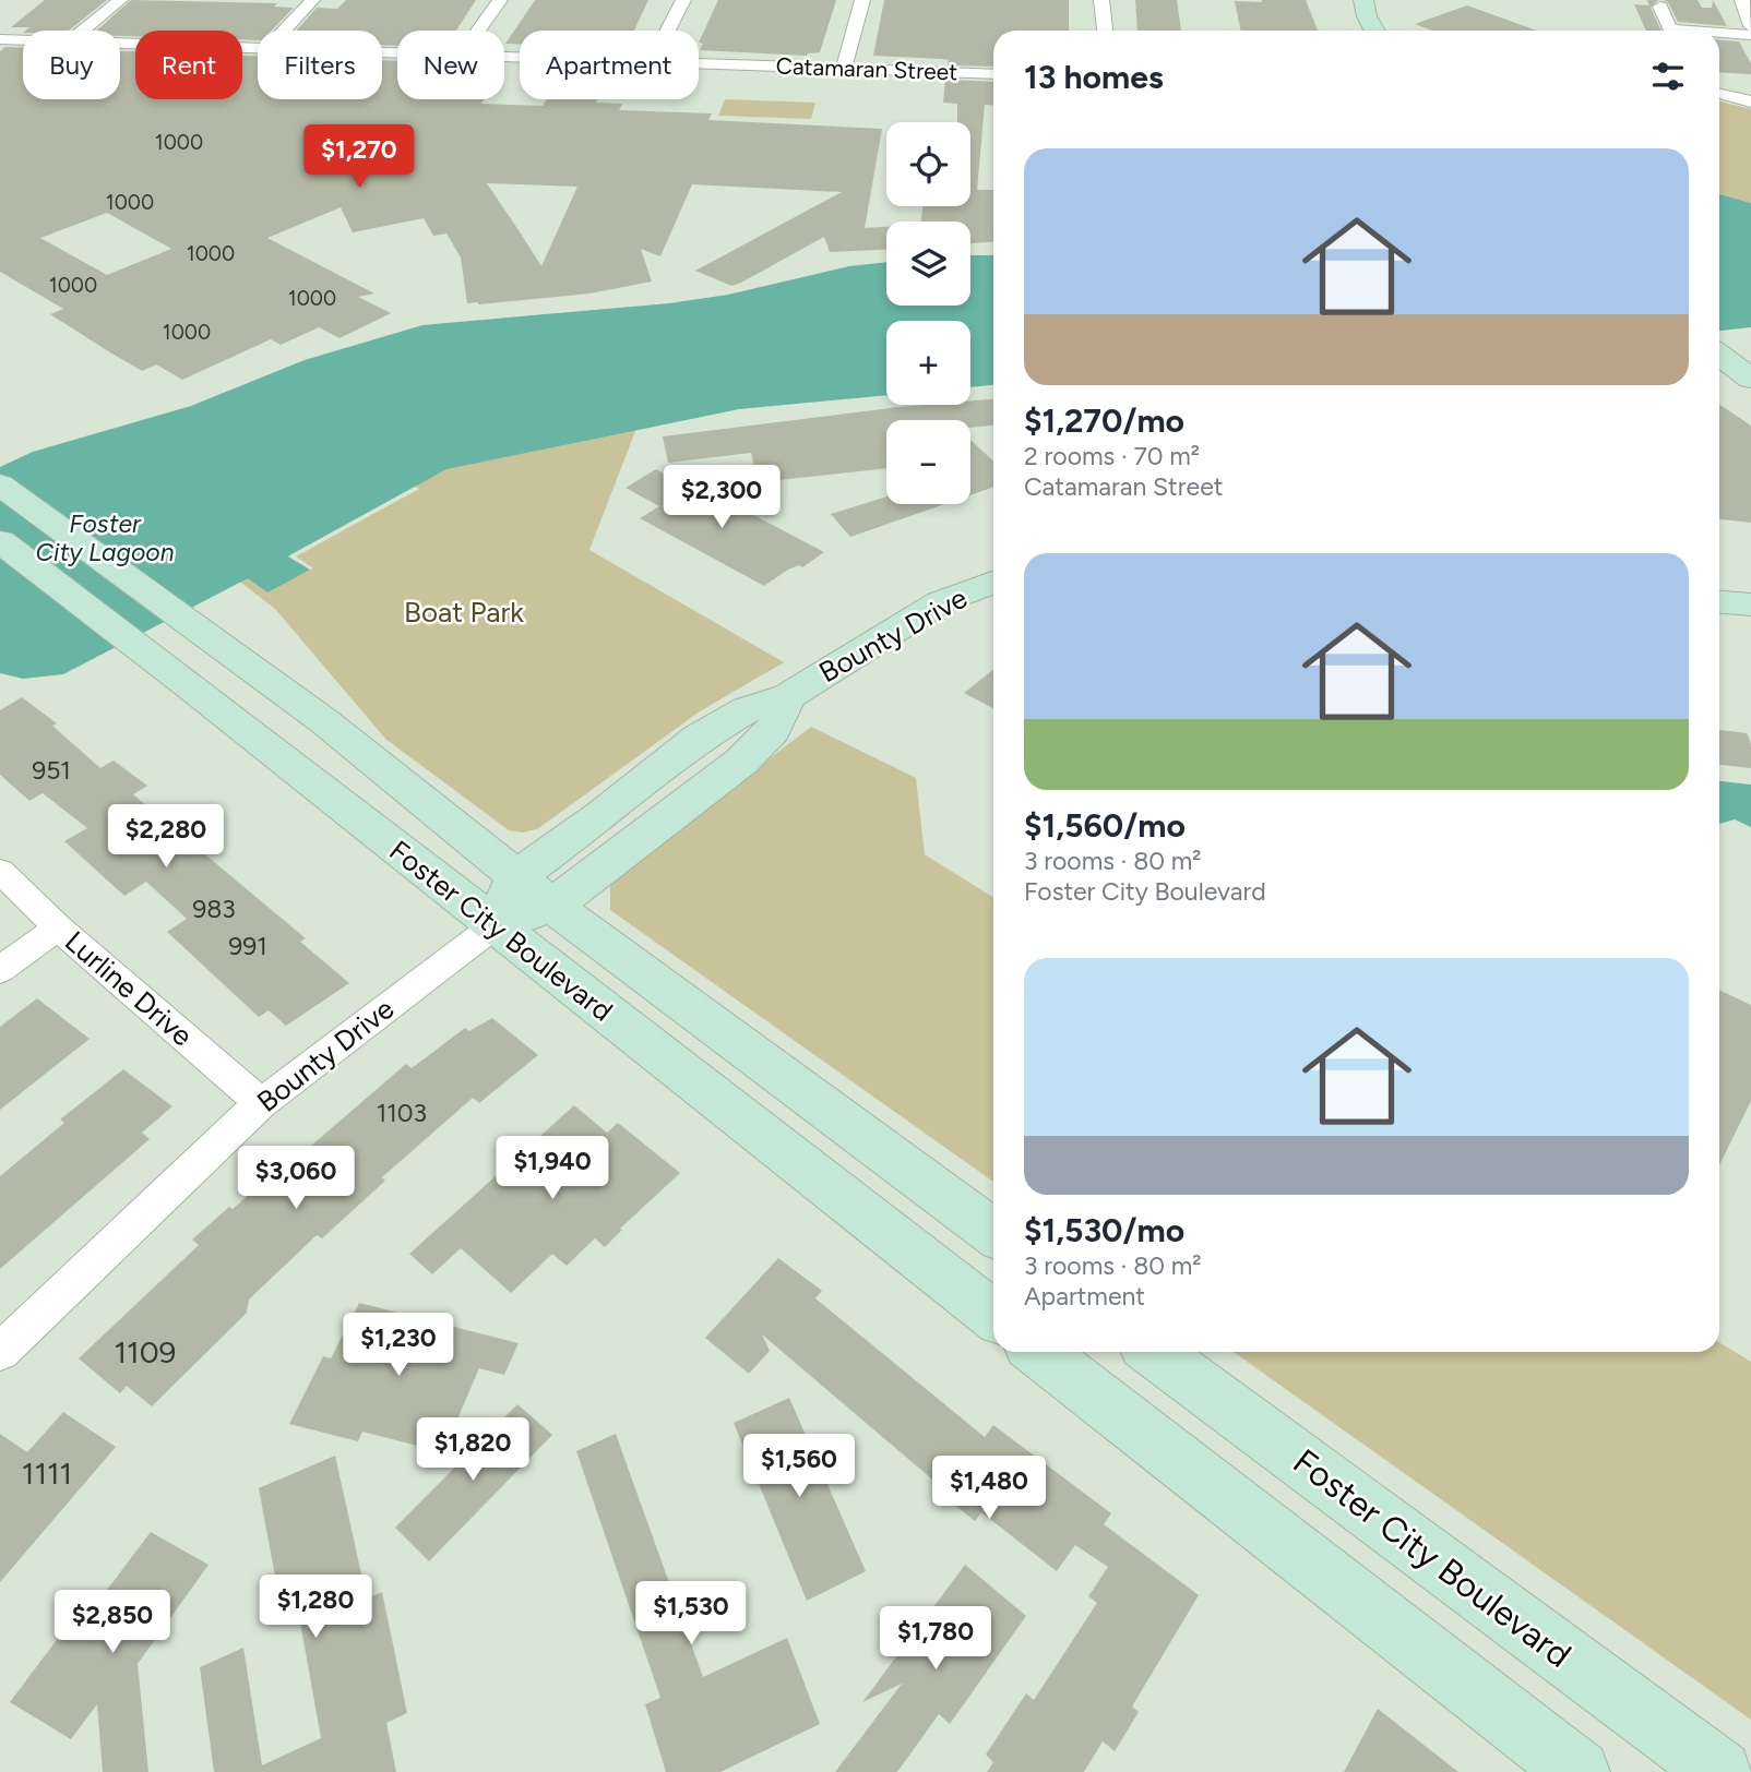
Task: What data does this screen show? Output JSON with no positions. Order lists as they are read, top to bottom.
{
  "streets": {
    "main road": ["Bounty Drive", "Foster City Boulevard"],
    "street": ["Catamaran Street", "Lurline Drive"]
  },
  "crossings": [
    ["Bounty Drive", "Foster City Boulevard"],
    ["Bounty Drive", "Lurline Drive"]
  ],
  "water": ["Foster City Lagoon"],
  "parks": ["Boat Park"],
  "house_numbers": [
    "1000",
    "1000",
    "1000",
    "1000",
    "1000",
    "1000",
    "951",
    "983",
    "991",
    "1103",
    "1109",
    "1111"
  ],
  "page": {
    "chip": [
      "Buy",
      "Rent",
      "Filters",
      "New",
      "Apartment"
    ],
    "heading": "13 homes",
    "map_buttons": ["+", "−"],
    "list": [
      {
        "name": "$1,270/mo",
        "note": "2 rooms · 70 m² · Catamaran Street"
      },
      {
        "name": "$1,560/mo",
        "note": "3 rooms · 80 m² · Foster City Boulevard"
      },
      {
        "name": "$1,530/mo",
        "note": "3 rooms · 80 m² · Apartment"
      }
    ],
    "price": [
      "$1,270",
      "$2,300",
      "$2,280",
      "$1,940",
      "$3,060",
      "$1,230",
      "$1,820",
      "$1,560",
      "$1,480",
      "$1,280",
      "$1,530",
      "$2,850",
      "$1,780"
    ]
  }
}
